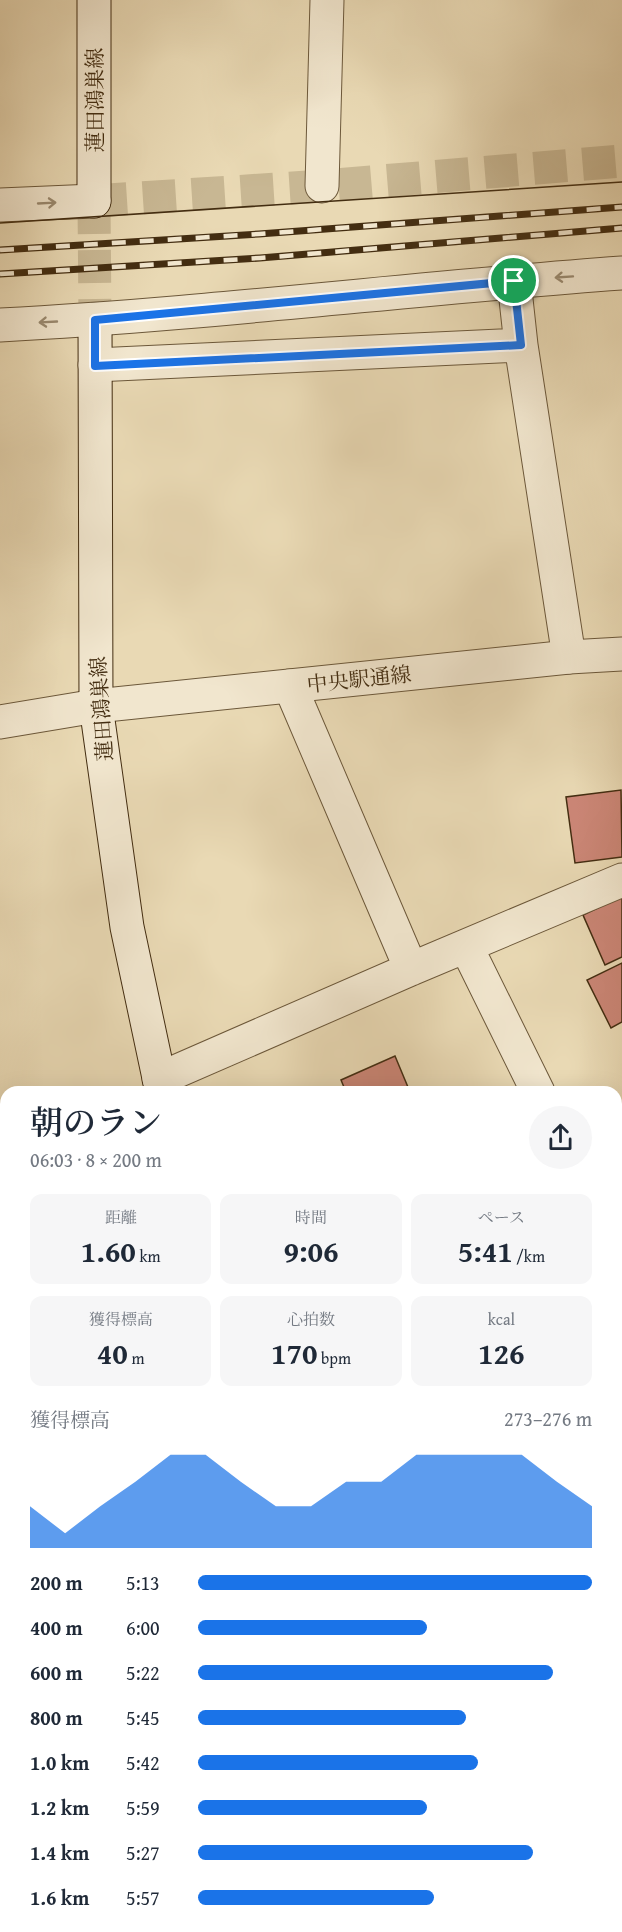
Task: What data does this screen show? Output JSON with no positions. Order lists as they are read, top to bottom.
{
  "streets": {
    "street": ["蓮田鴻巣線", "中央駅通線"]
  },
  "crossings": [
    ["蓮田鴻巣線", "中央駅通線"]
  ],
  "page": {
    "heading": ["朝のラン", "06:03 · 8 × 200 m"],
    "stats": [
      ["距離", "1.60 km"],
      ["時間", "9:06"],
      ["ペース", "5:41 /km"],
      ["獲得標高", "40 m"],
      ["心拍数", "170 bpm"],
      ["kcal", "126"]
    ],
    "chart": ["獲得標高", "273–276 m"],
    "list": [
      {
        "name": "200 m",
        "note": "5:13"
      },
      {
        "name": "400 m",
        "note": "6:00"
      },
      {
        "name": "600 m",
        "note": "5:22"
      },
      {
        "name": "800 m",
        "note": "5:45"
      },
      {
        "name": "1.0 km",
        "note": "5:42"
      },
      {
        "name": "1.2 km",
        "note": "5:59"
      },
      {
        "name": "1.4 km",
        "note": "5:27"
      },
      {
        "name": "1.6 km",
        "note": "5:57"
      }
    ]
  }
}
